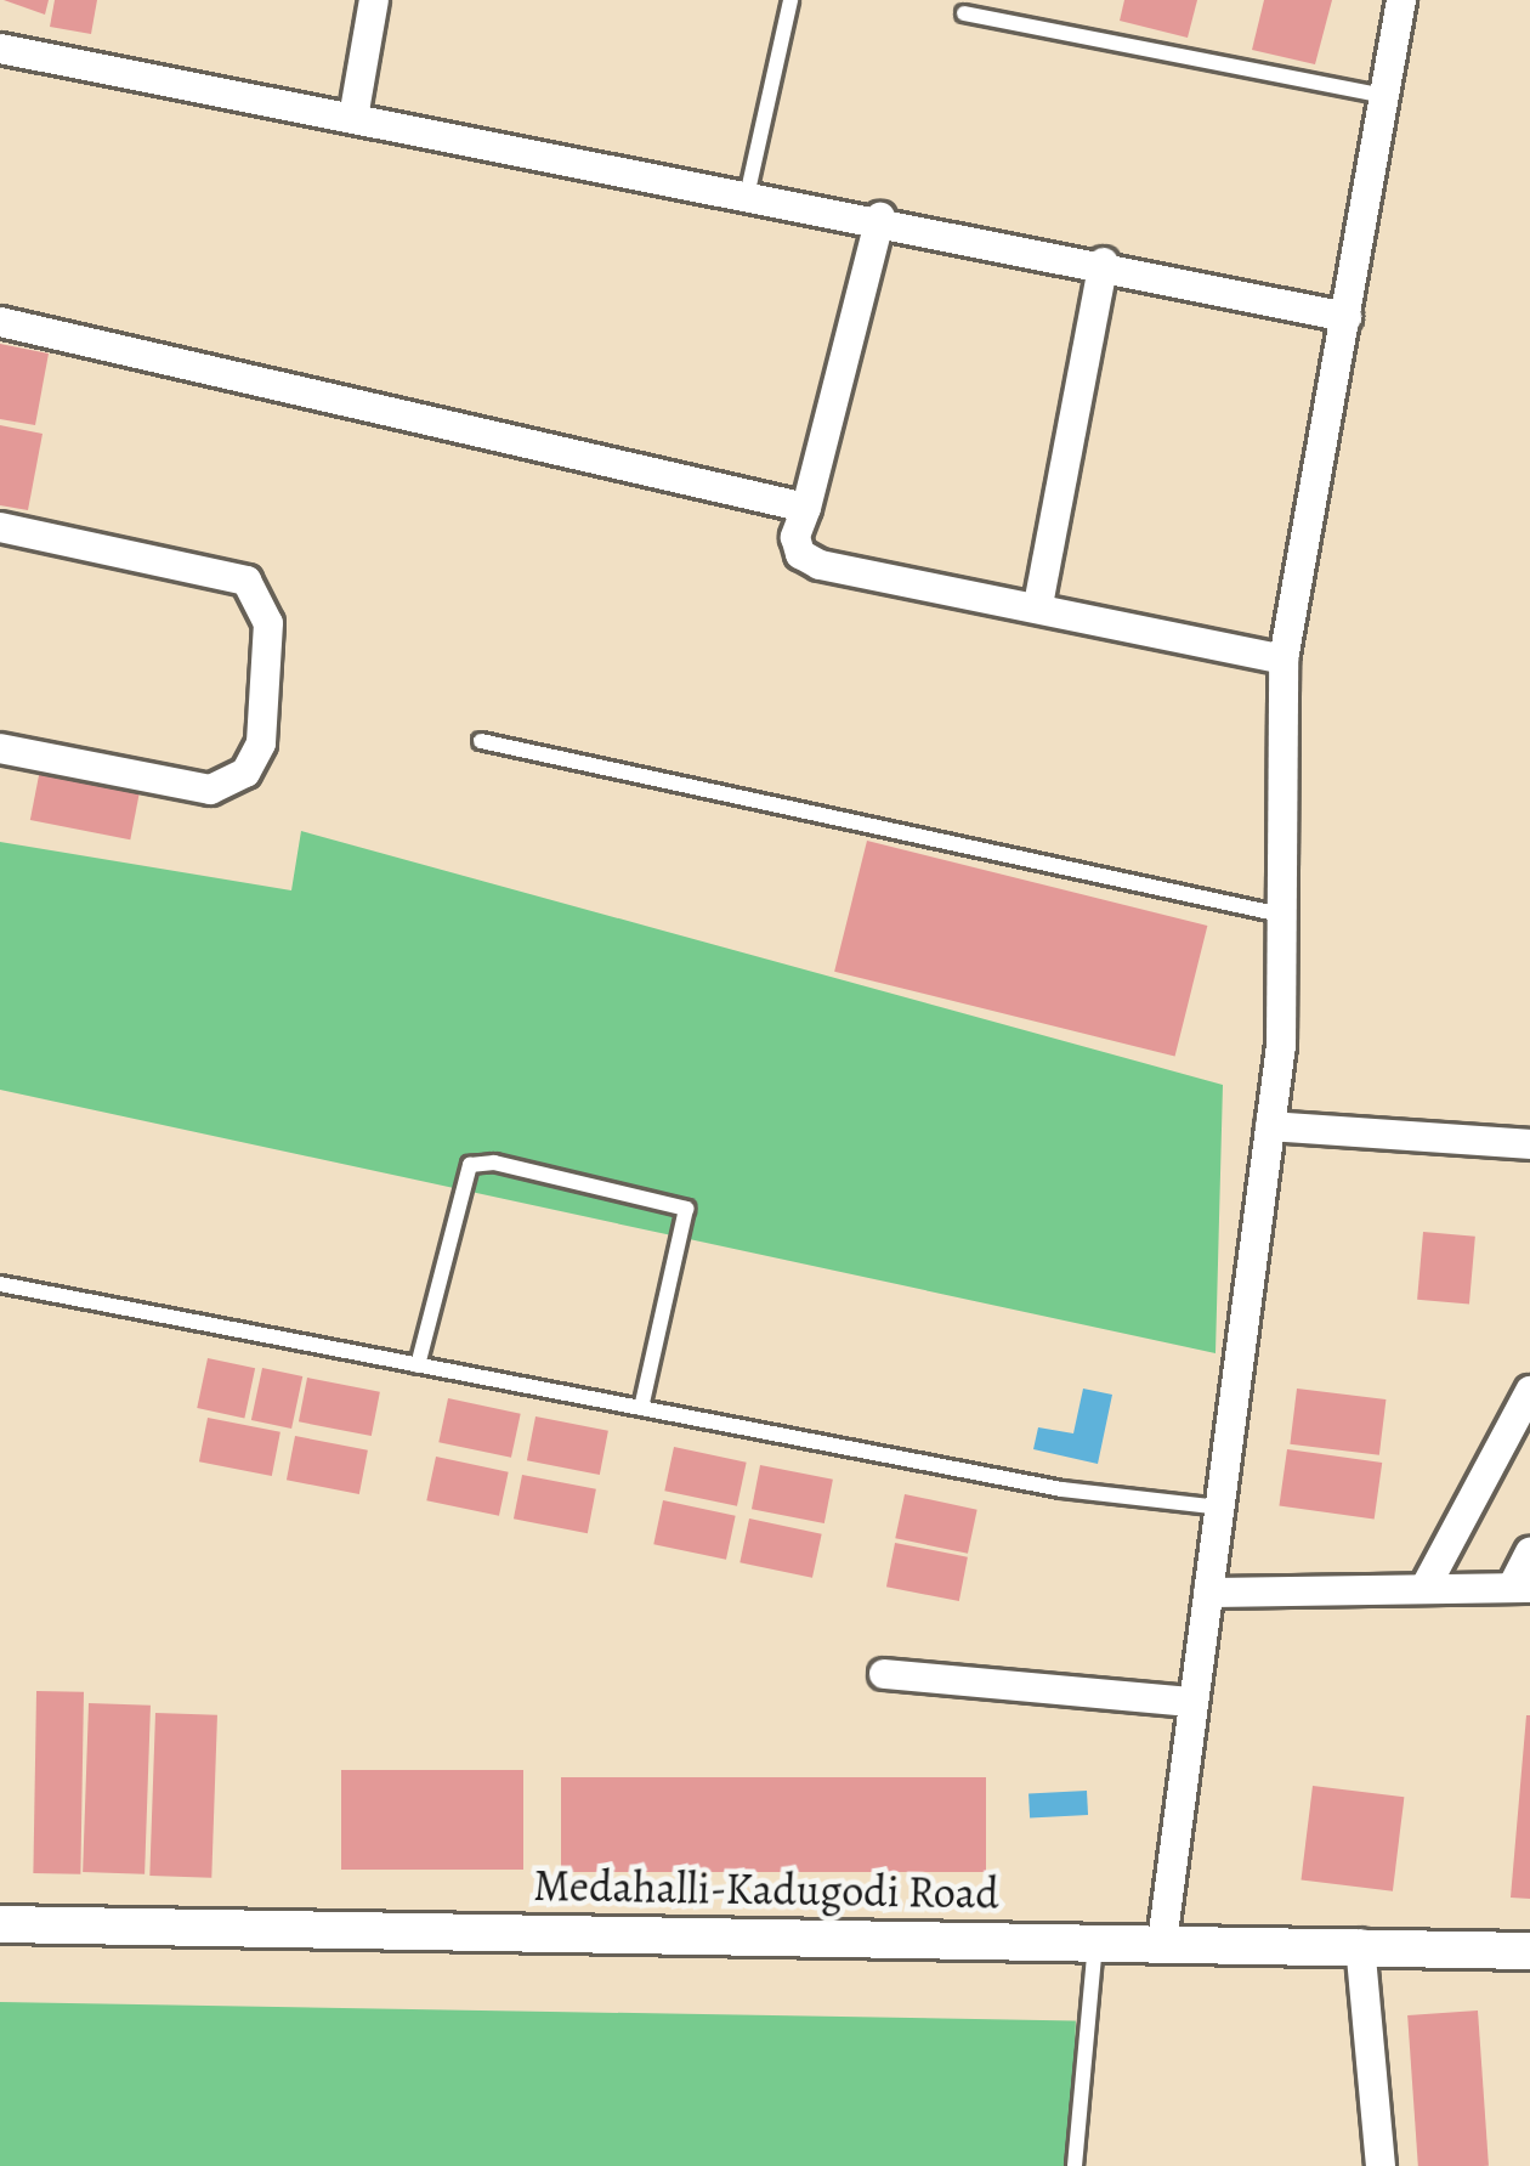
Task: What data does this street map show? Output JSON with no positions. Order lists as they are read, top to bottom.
{
  "streets": {
    "street": ["Medahalli-Kadugodi Road"]
  }
}
